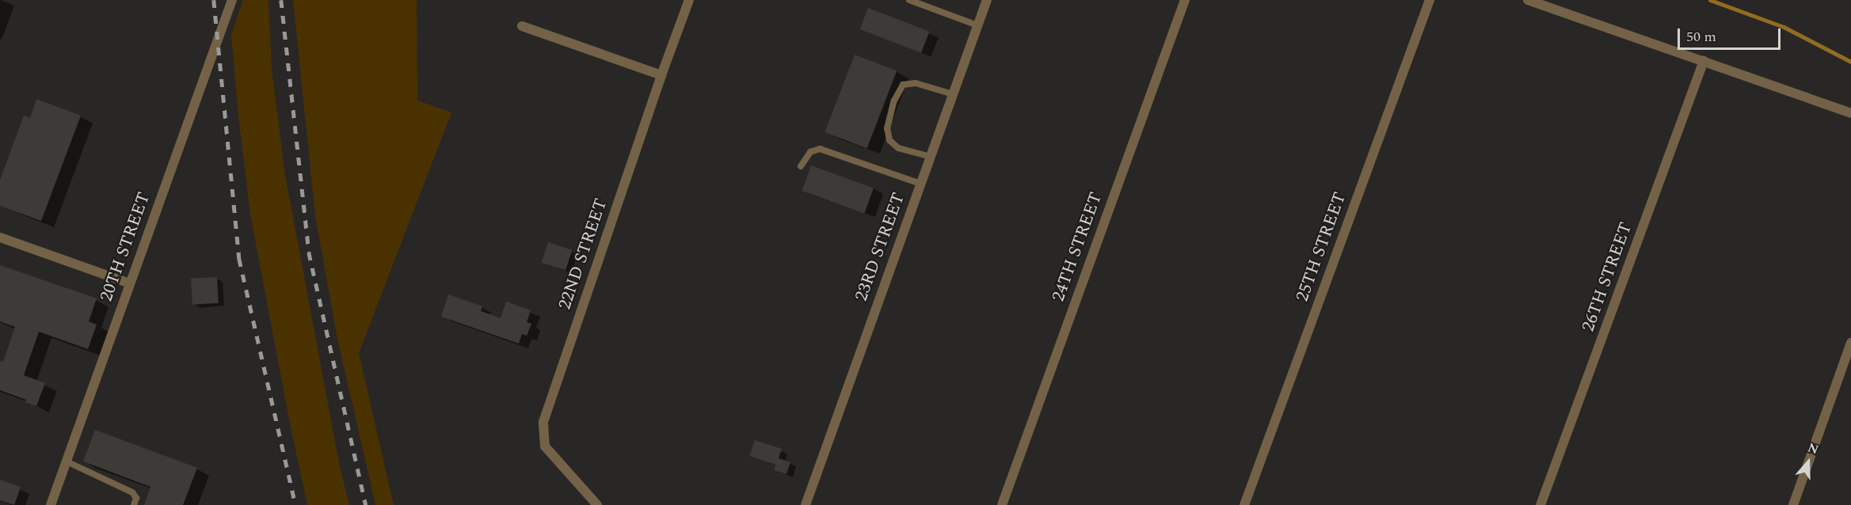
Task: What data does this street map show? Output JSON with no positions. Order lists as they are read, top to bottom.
{
  "streets": {
    "street": [
      "20TH STREET",
      "23RD STREET",
      "24TH STREET",
      "25TH STREET",
      "22ND STREET",
      "26TH STREET"
    ]
  },
  "scale_bar": "50 m",
  "north": "top"
}
